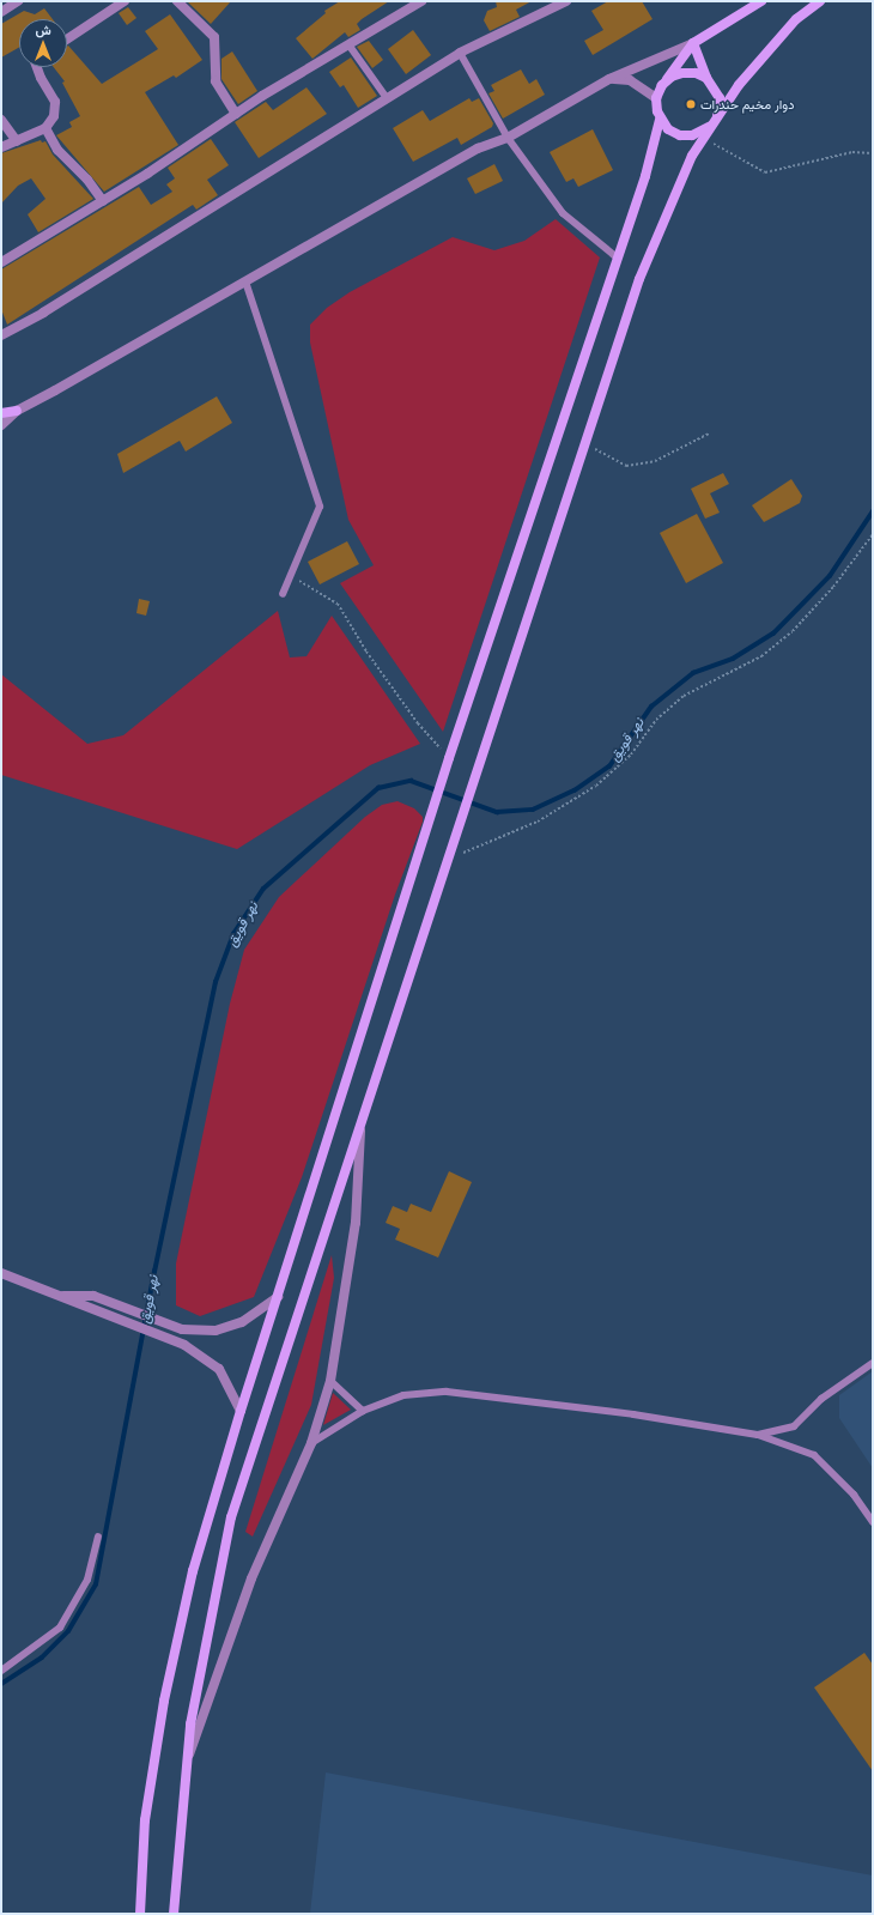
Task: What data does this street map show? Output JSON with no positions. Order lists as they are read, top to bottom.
{
  "water": ["نهر قويق"],
  "places": ["دوار مخيم حندرات"],
  "north": "top"
}
